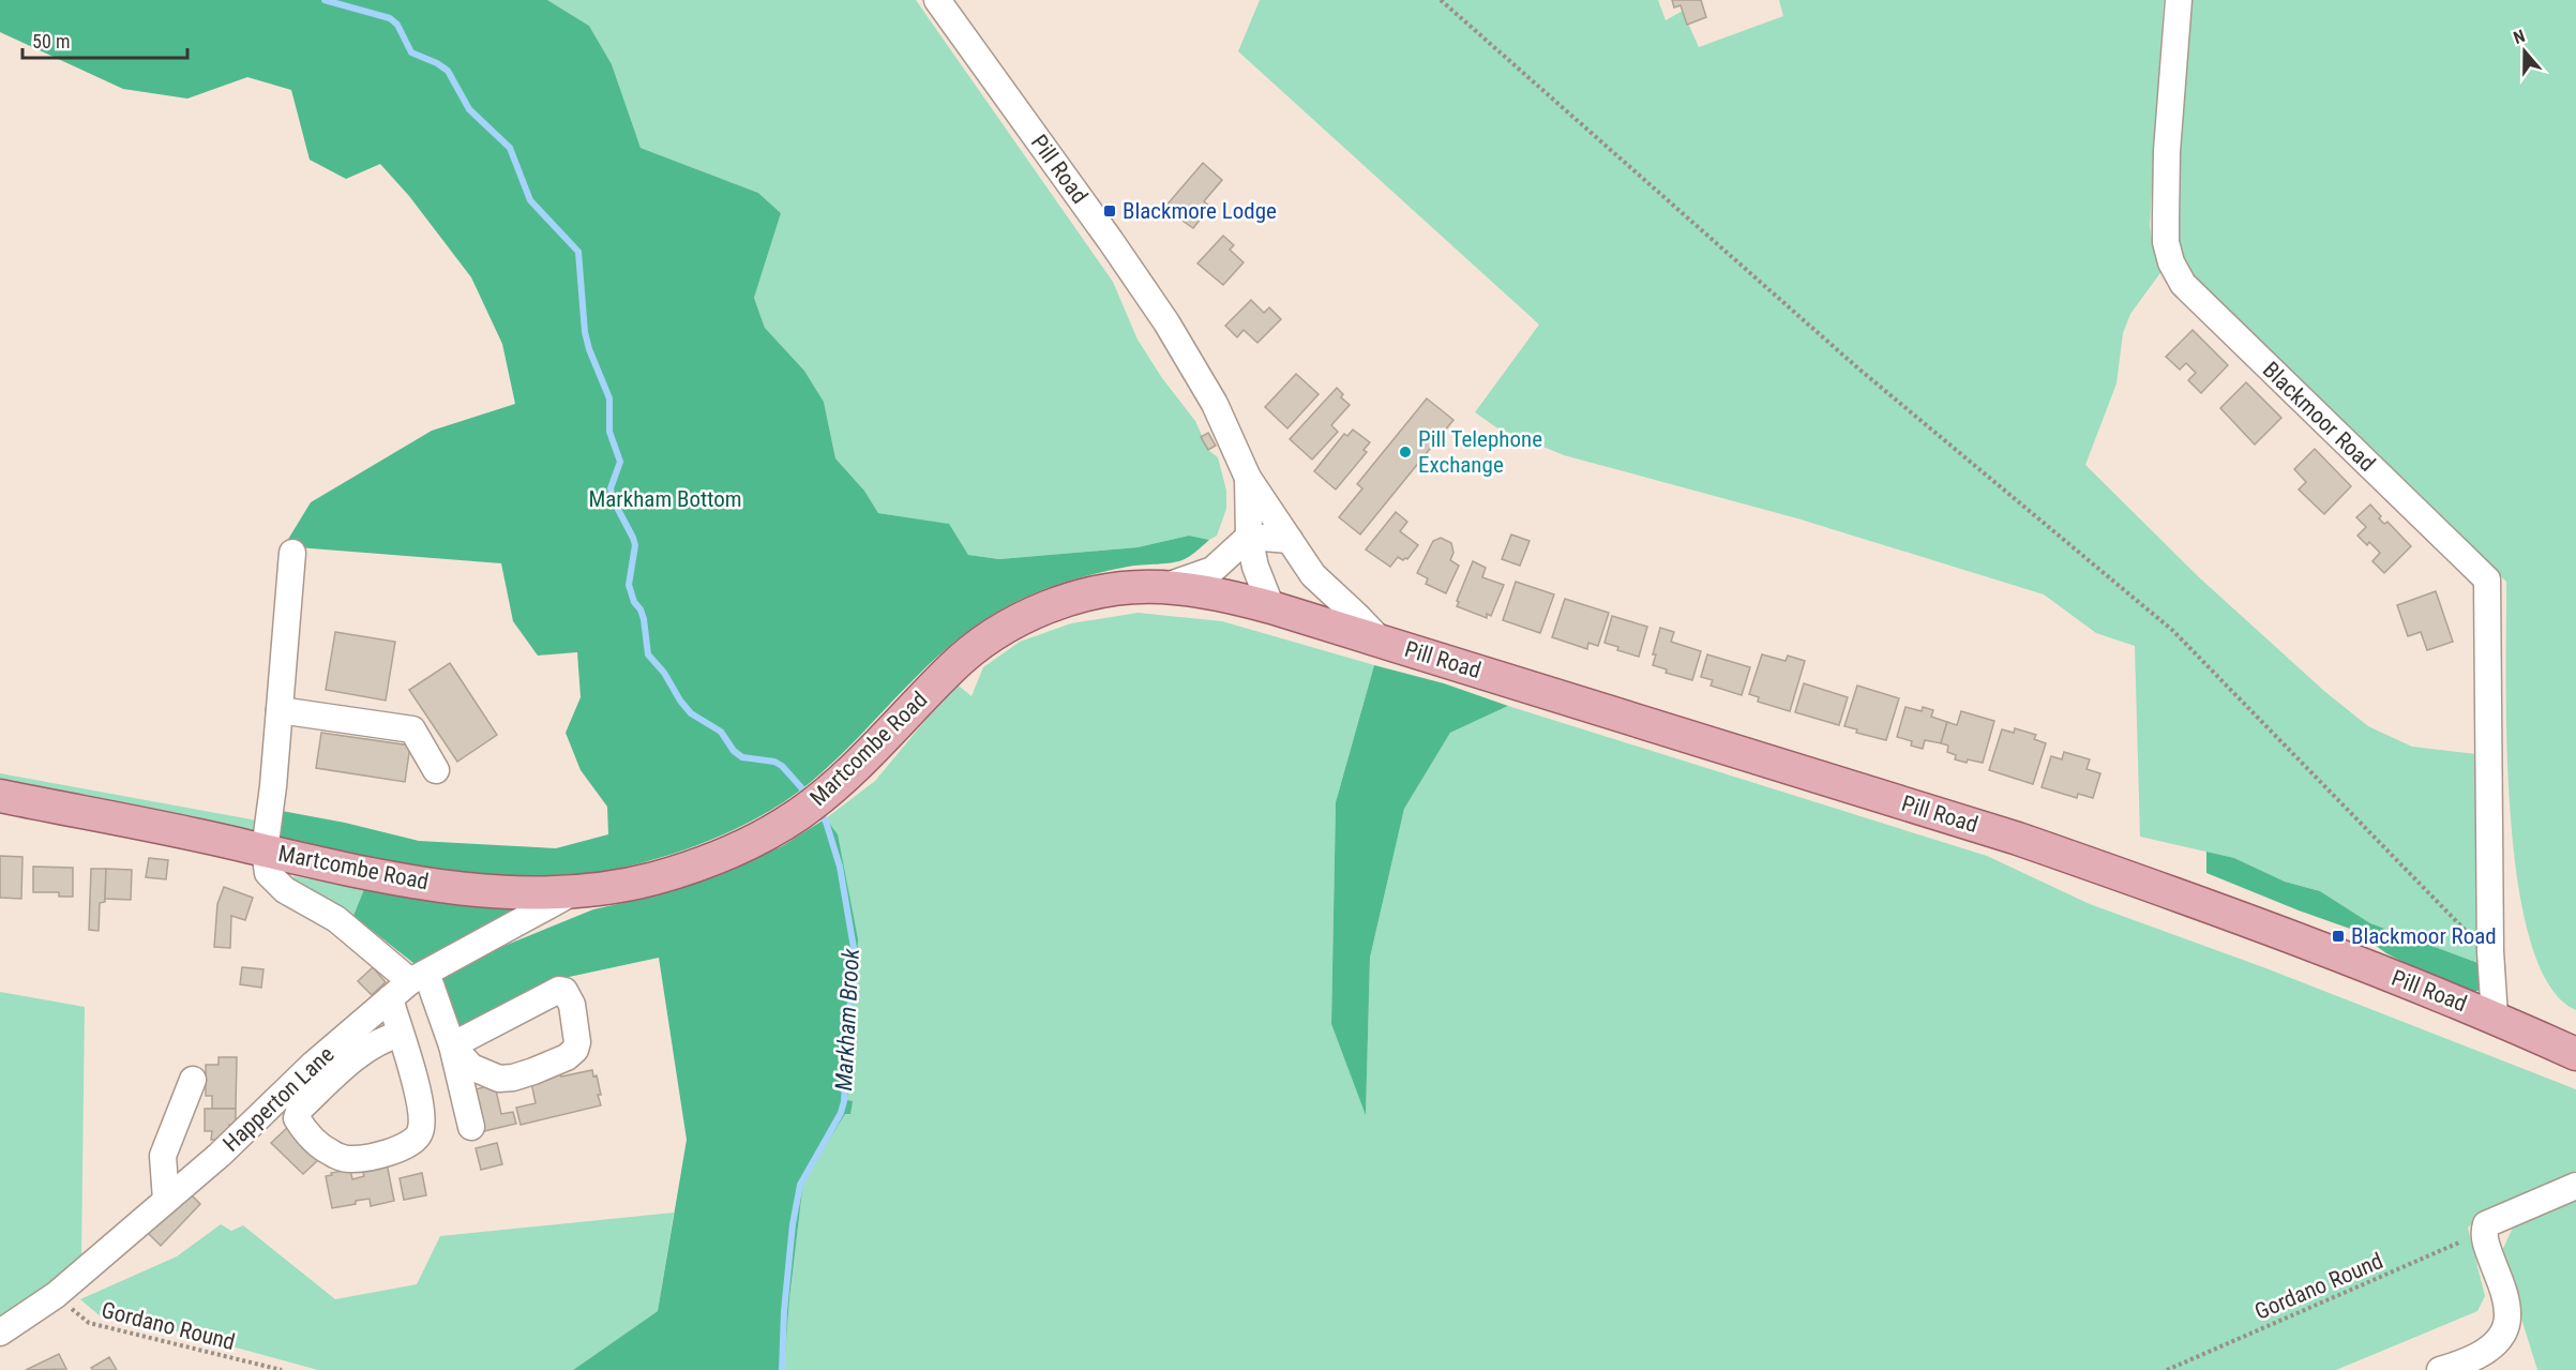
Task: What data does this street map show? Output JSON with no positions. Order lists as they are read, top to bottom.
{
  "streets": {
    "main road": ["Pill Road", "Martcombe Road"],
    "street": ["Blackmoor Road", "Happerton Lane"],
    "path": ["Gordano Round"]
  },
  "crossings": [
    ["Pill Road", "Blackmoor Road"],
    ["Pill Road", "Martcombe Road"],
    ["Martcombe Road", "Happerton Lane"],
    ["Happerton Lane", "Gordano Round"]
  ],
  "water": ["Markham Brook"],
  "parks": ["Markham Bottom"],
  "places": {
    "transit": ["Blackmore Lodge", "Blackmoor Road"],
    "other": ["Pill Telephone Exchange"]
  },
  "scale_bar": "50 m",
  "north": "top"
}
